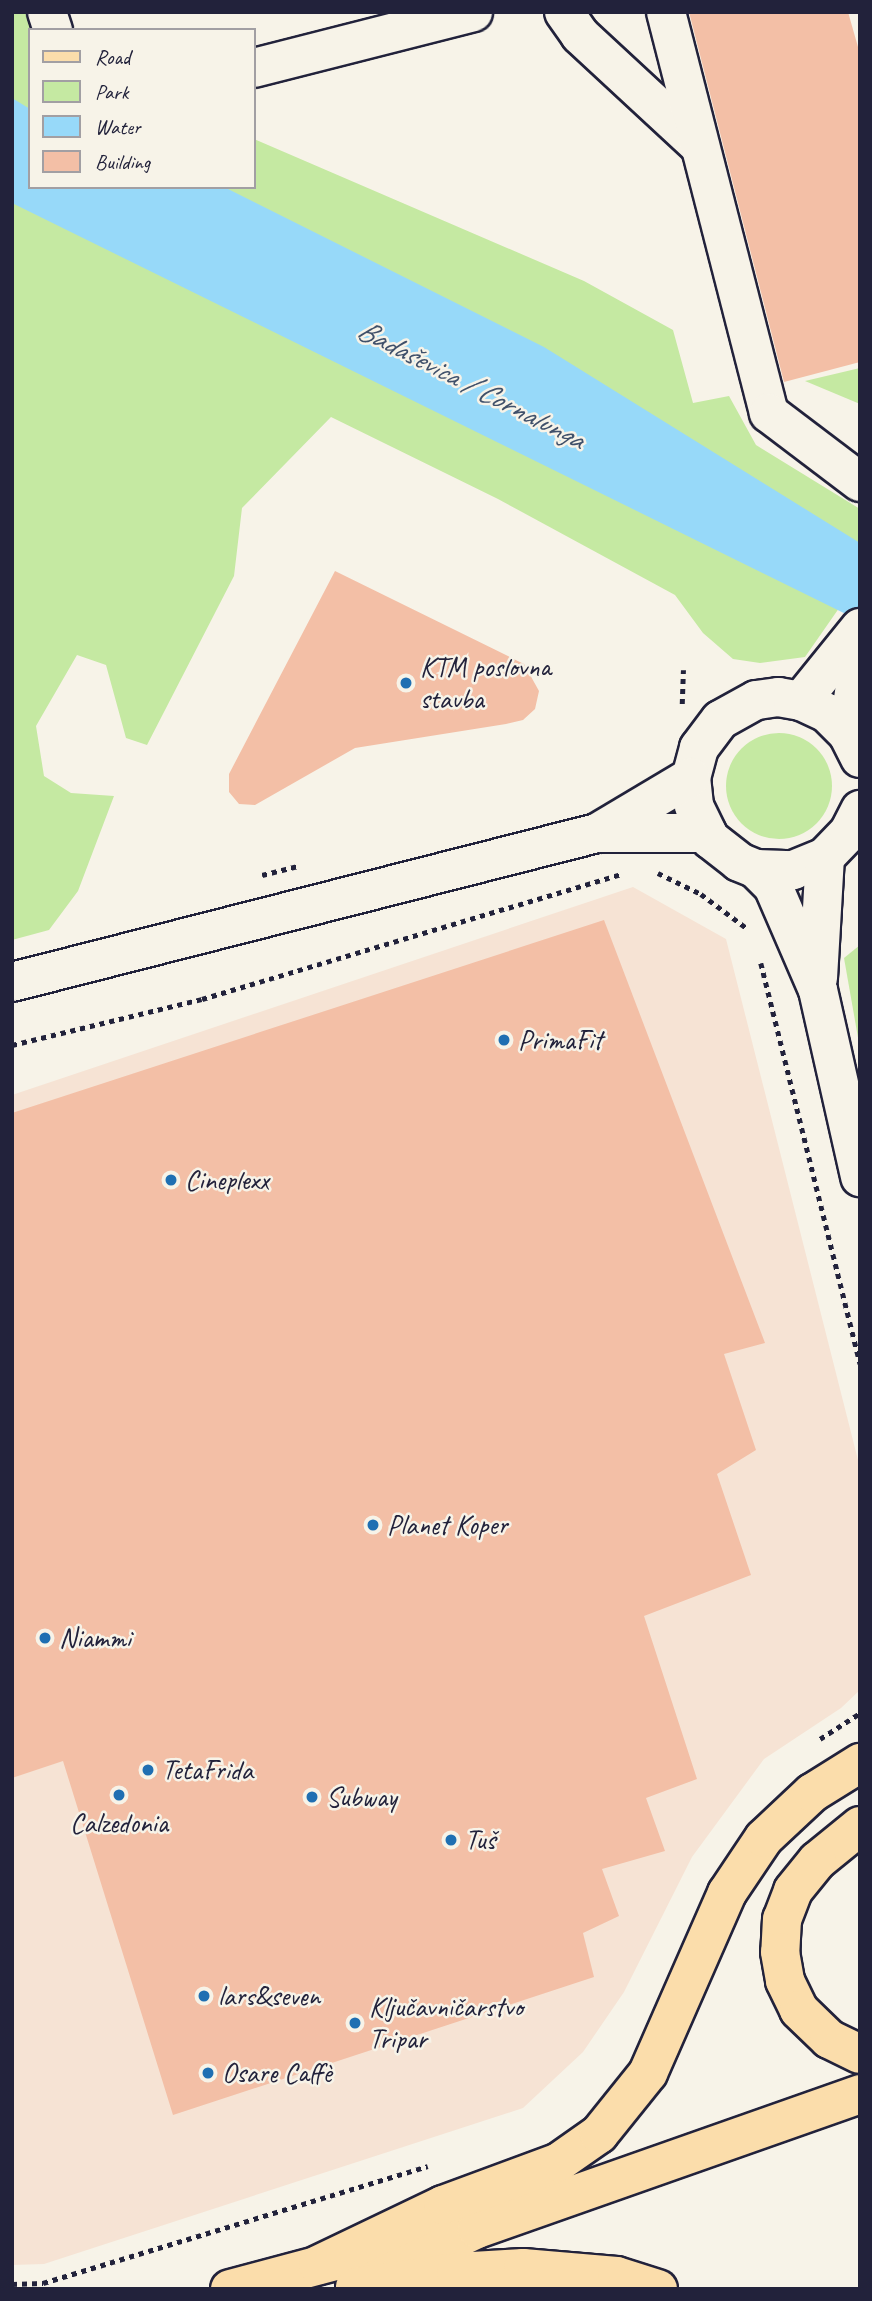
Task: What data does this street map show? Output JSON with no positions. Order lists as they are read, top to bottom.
{
  "water": ["Badaševica / Cornalunga"],
  "places": [
    "KTM poslovna stavba",
    "PrimaFit",
    "Cineplexx",
    "Planet Koper",
    "Niammi",
    "TetaFrida",
    "Calzedonia",
    "Subway",
    "Tuš",
    "lars&seven",
    "Ključavničarstvo Tripar",
    "Osare Caffè"
  ],
  "legend": [
    "Road",
    "Park",
    "Water",
    "Building"
  ]
}
